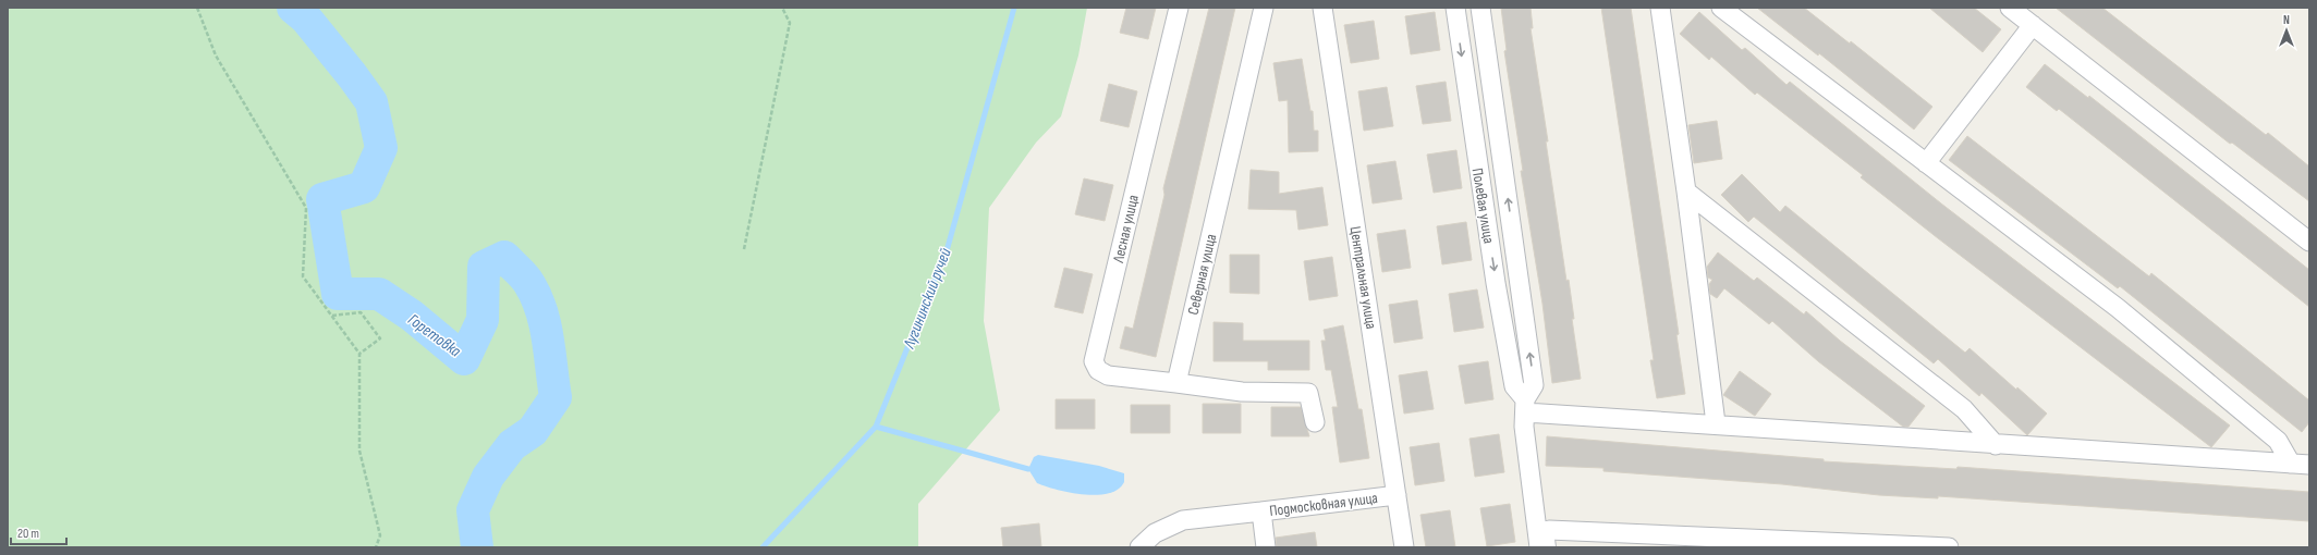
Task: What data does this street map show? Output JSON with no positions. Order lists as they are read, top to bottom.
{
  "streets": {
    "street": [
      "Полевая улица",
      "Лесная улица",
      "Северная улица",
      "Центральная улица",
      "Подмосковная улица"
    ]
  },
  "crossings": [
    ["Лесная улица", "Северная улица"],
    ["Центральная улица", "Подмосковная улица"]
  ],
  "water": ["Лугининский ручей", "Горетовка"],
  "scale_bar": "20 m",
  "north": "top"
}
